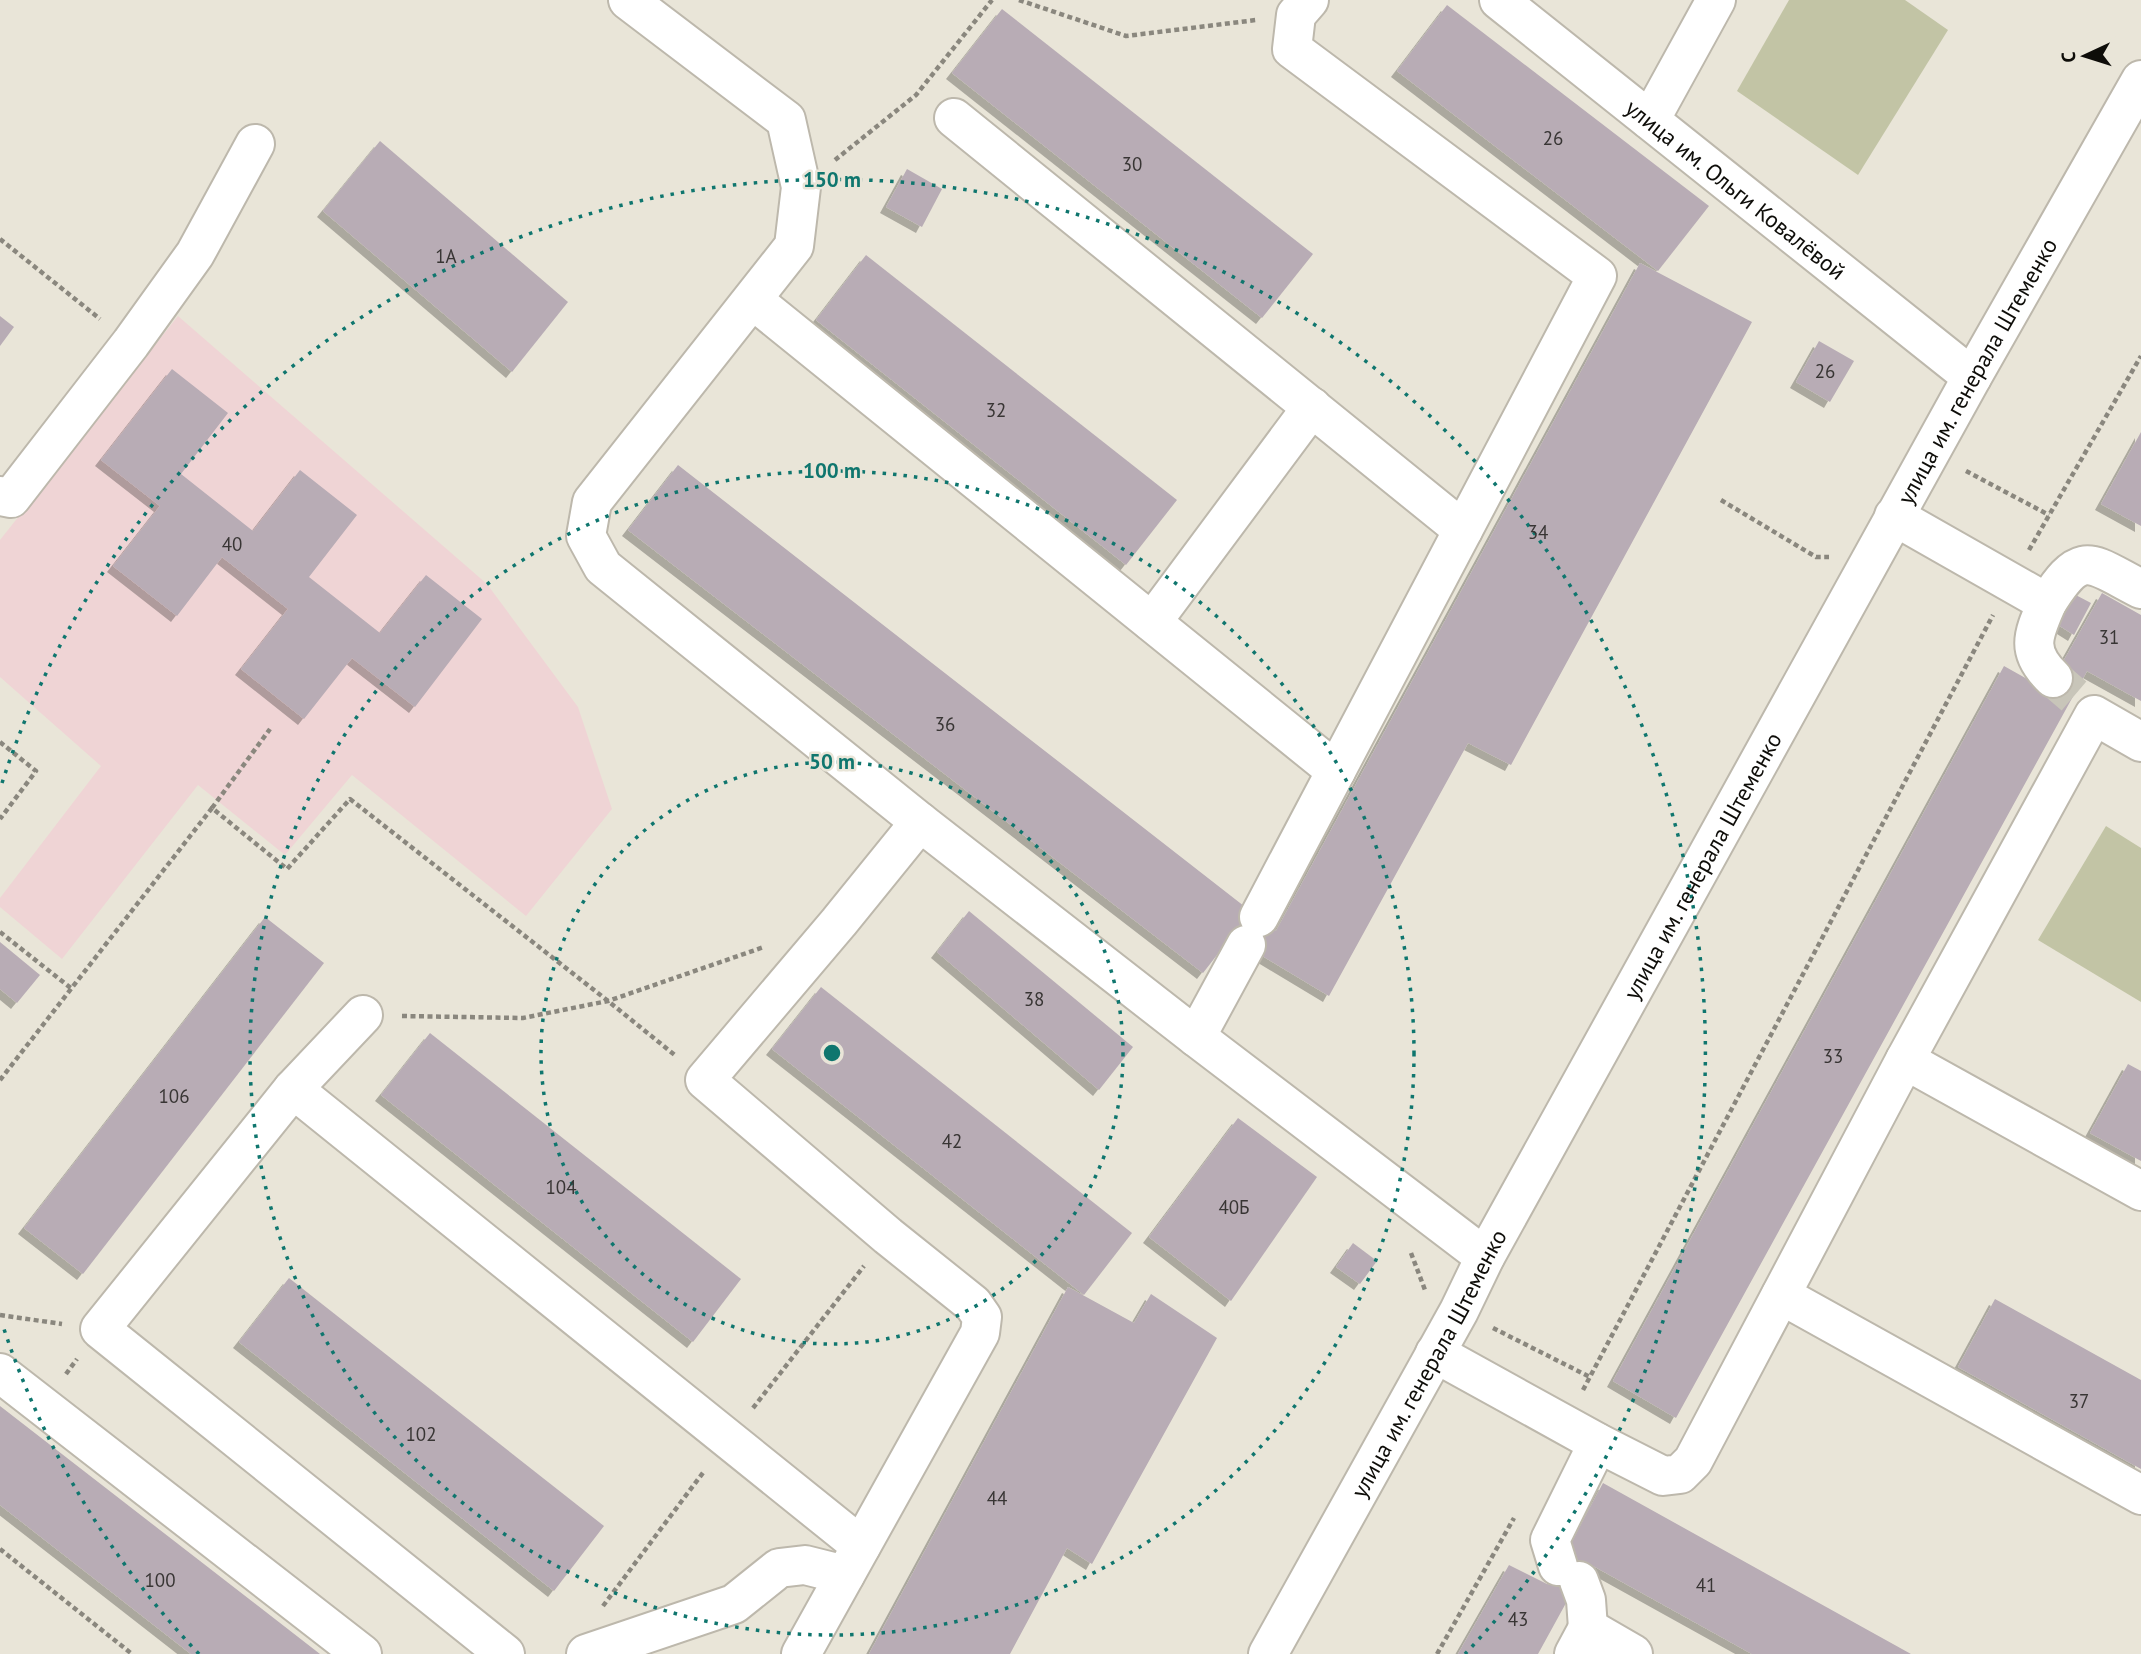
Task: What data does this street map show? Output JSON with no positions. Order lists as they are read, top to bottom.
{
  "streets": {
    "street": ["улица им. Ольги Ковалёвой", "улица им. генерала Штеменко"]
  },
  "crossings": [
    ["улица им. Ольги Ковалёвой", "улица им. генерала Штеменко"]
  ],
  "house_numbers": [
    "26",
    "30",
    "1А",
    "26",
    "32",
    "34",
    "40",
    "31",
    "36",
    "38",
    "33",
    "106",
    "42",
    "104",
    "40Б",
    "37",
    "102",
    "44",
    "100",
    "41",
    "43"
  ],
  "north": "left",
  "rings": ["150 m", "100 m", "50 m"]
}
